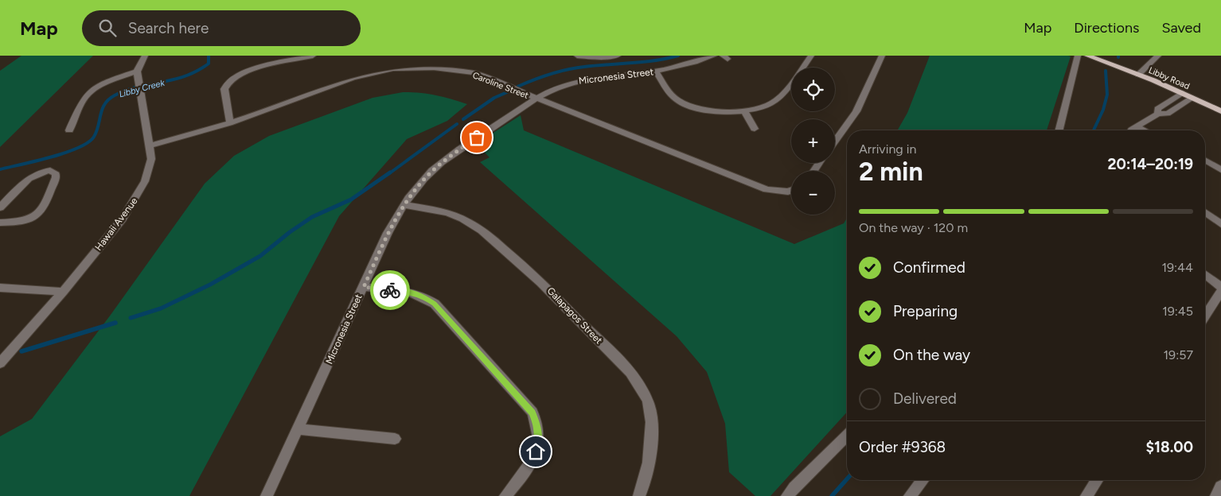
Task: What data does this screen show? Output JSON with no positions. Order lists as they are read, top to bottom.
{
  "streets": {
    "main road": ["Libby Road"],
    "street": [
      "Micronesia Street",
      "Caroline Street",
      "Hawaii Avenue",
      "Galapagos Street"
    ]
  },
  "crossings": [
    ["Micronesia Street", "Caroline Street"],
    ["Micronesia Street", "Galapagos Street"],
    ["Caroline Street", "Hawaii Avenue"]
  ],
  "water": ["Libby Creek"],
  "page": {
    "header": "Map",
    "search": "Search here",
    "nav": ["Map", "Directions", "Saved"],
    "map_buttons": ["+", "−"],
    "heading": ["2 min", "Arriving in", "20:14–20:19"],
    "panel": ["Order #9368", "$18.00"],
    "bar": "On the way · 120 m",
    "list": [
      ["Confirmed", "19:44"],
      ["Preparing", "19:45"],
      ["On the way", "19:57"],
      "Delivered"
    ]
  }
}
